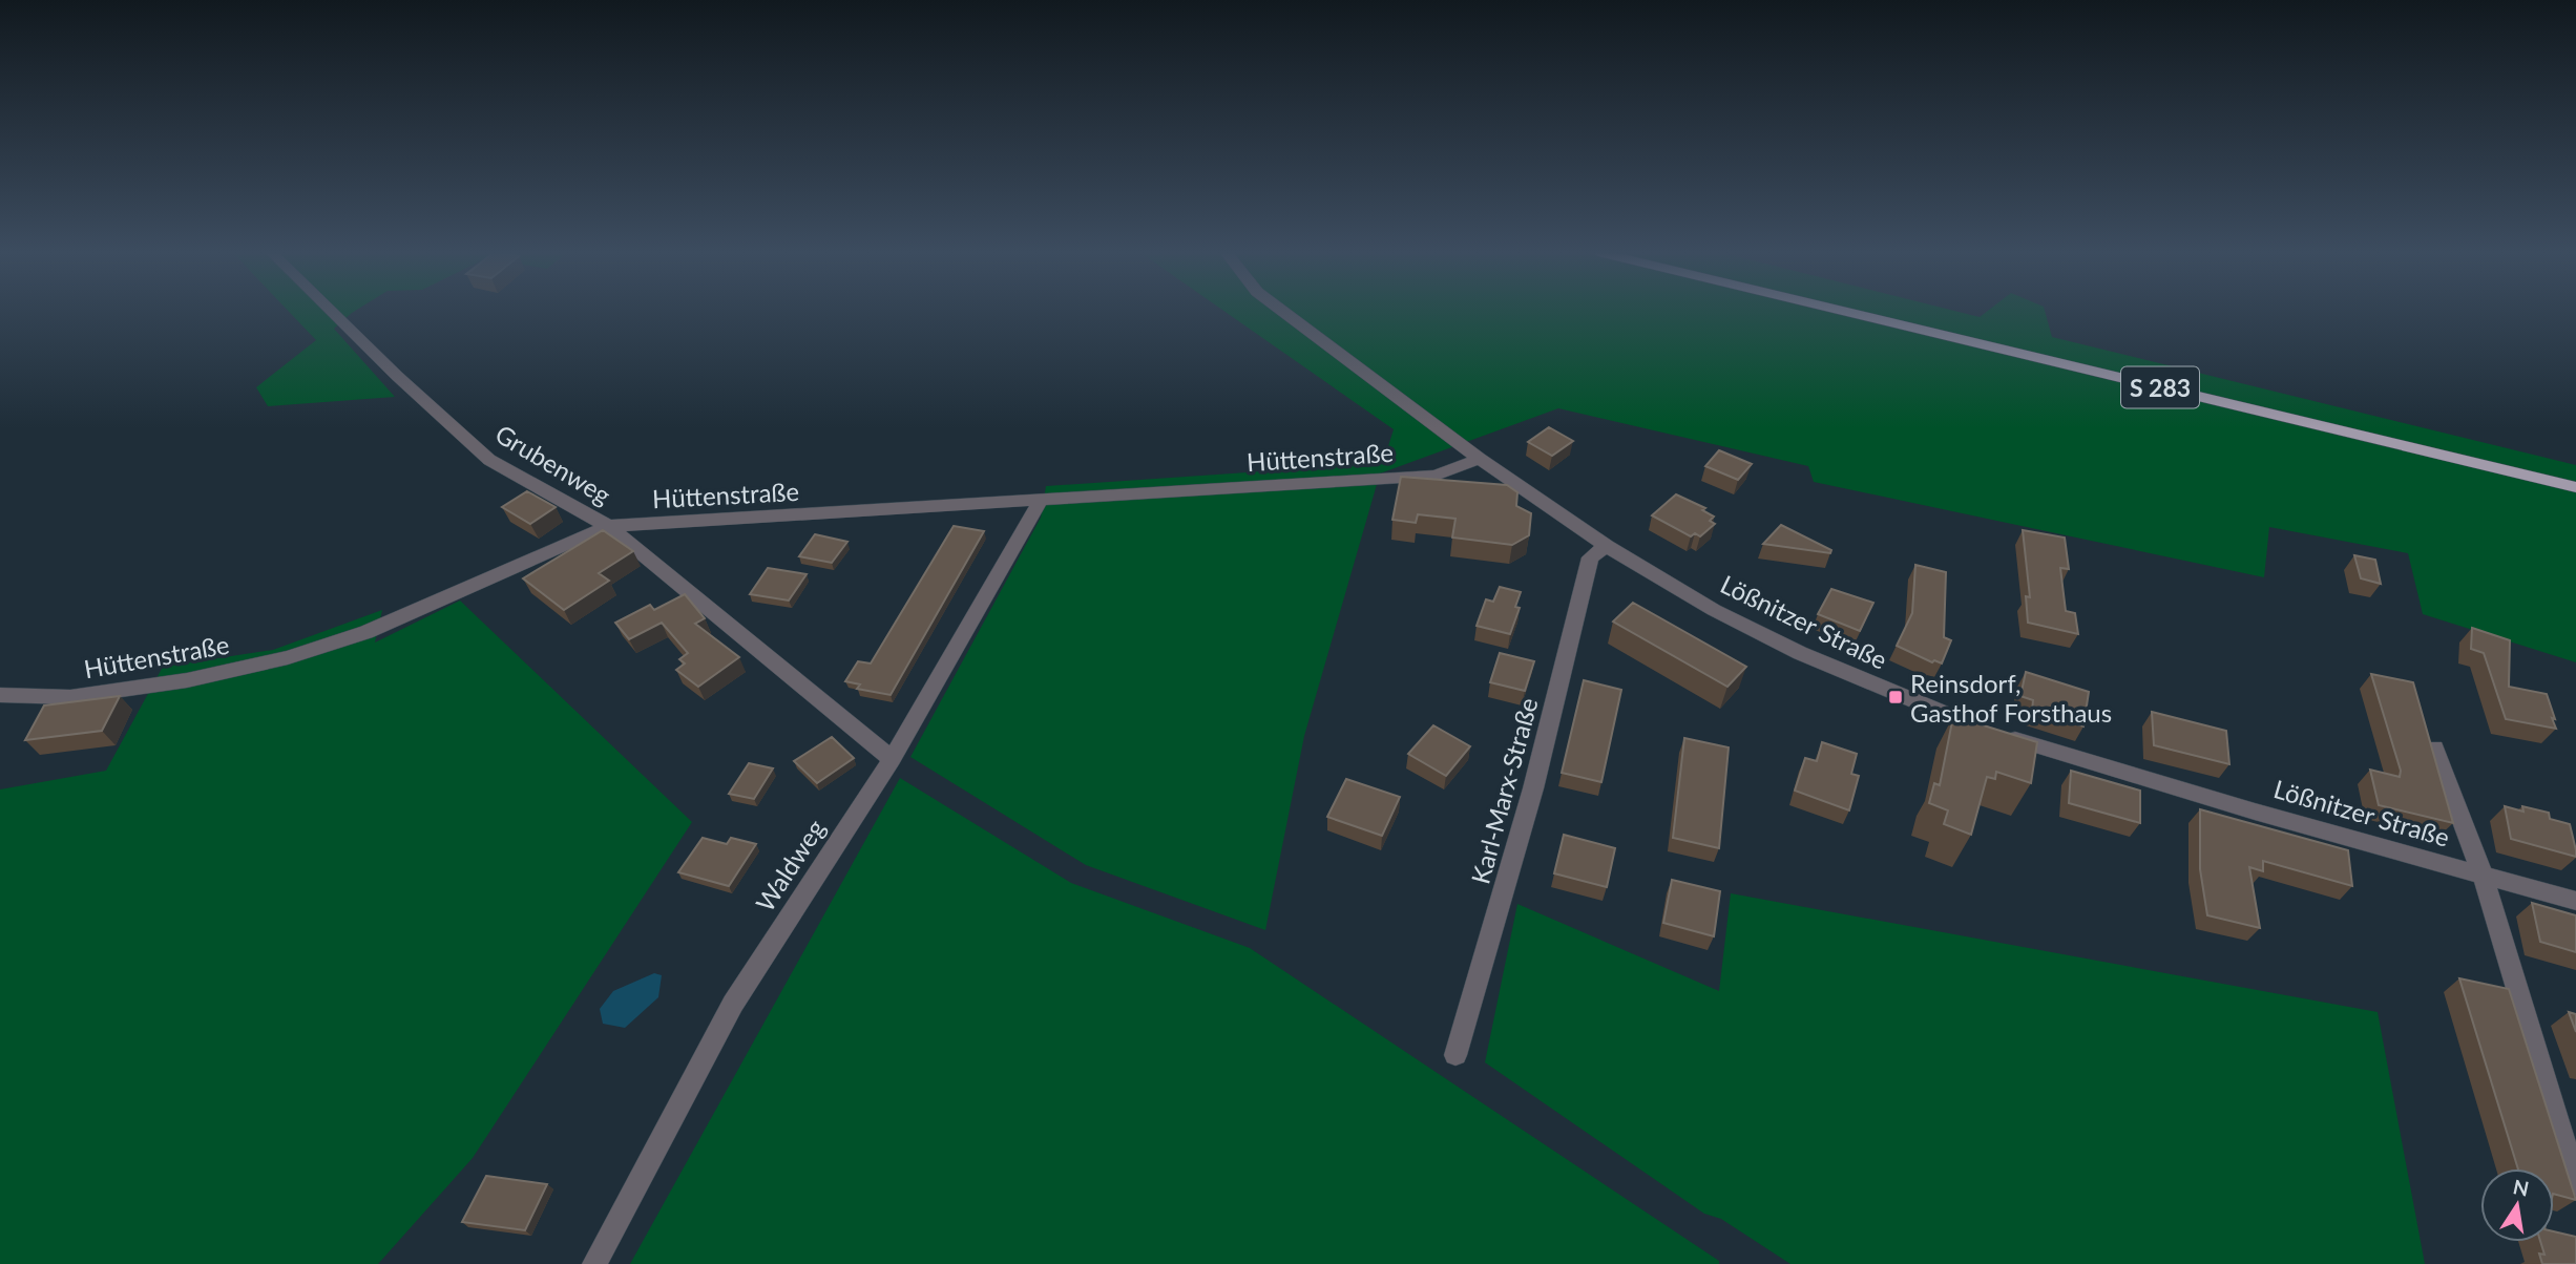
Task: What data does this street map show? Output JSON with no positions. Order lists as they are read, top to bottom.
{
  "streets": {
    "main road": ["S 283"],
    "street": [
      "Hüttenstraße",
      "Grubenweg",
      "Lößnitzer Straße",
      "Karl-Marx-Straße",
      "Waldweg"
    ]
  },
  "crossings": [
    ["Hüttenstraße", "Grubenweg"],
    ["Hüttenstraße", "Lößnitzer Straße"],
    ["Hüttenstraße", "Waldweg"],
    ["Grubenweg", "Waldweg"],
    ["Lößnitzer Straße", "Karl-Marx-Straße"]
  ],
  "places": {
    "transit": ["Reinsdorf, Gasthof Forsthaus"]
  },
  "north": "top"
}
